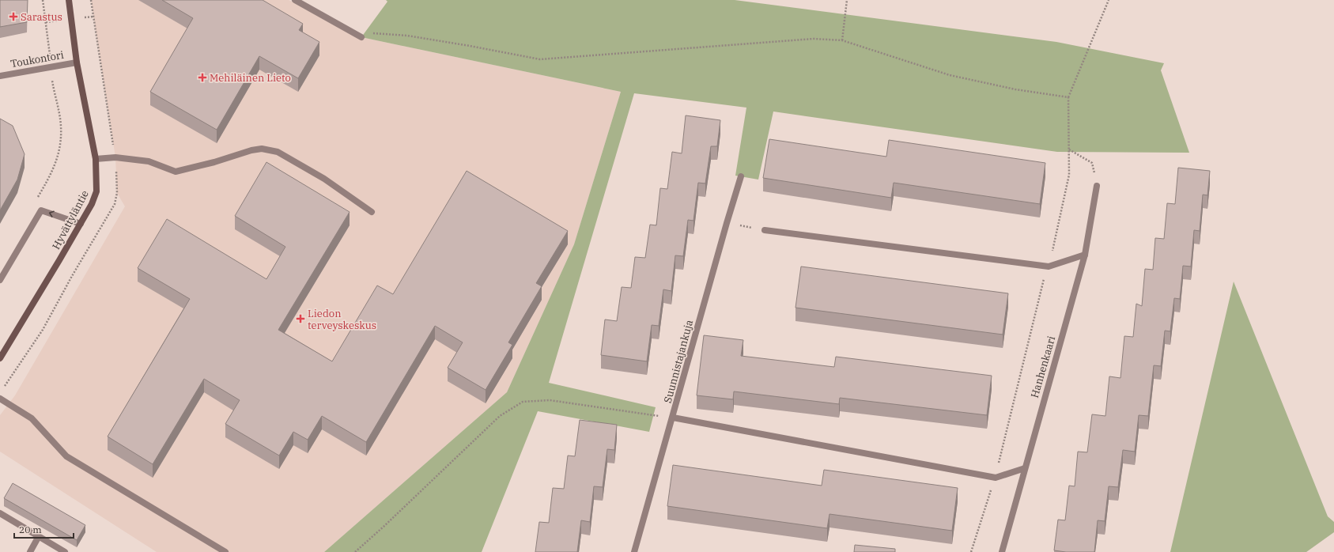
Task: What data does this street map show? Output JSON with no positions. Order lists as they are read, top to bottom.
{
  "streets": {
    "street": [
      "Toukontori",
      "Hyvättyläntie",
      "Suunnistajankuja",
      "Hanhenkaari"
    ]
  },
  "crossings": [
    ["Toukontori", "Hyvättyläntie"]
  ],
  "places": {
    "health": ["Sarastus", "Mehiläinen Lieto", "Liedon terveyskeskus"]
  },
  "scale_bar": "20 m"
}
